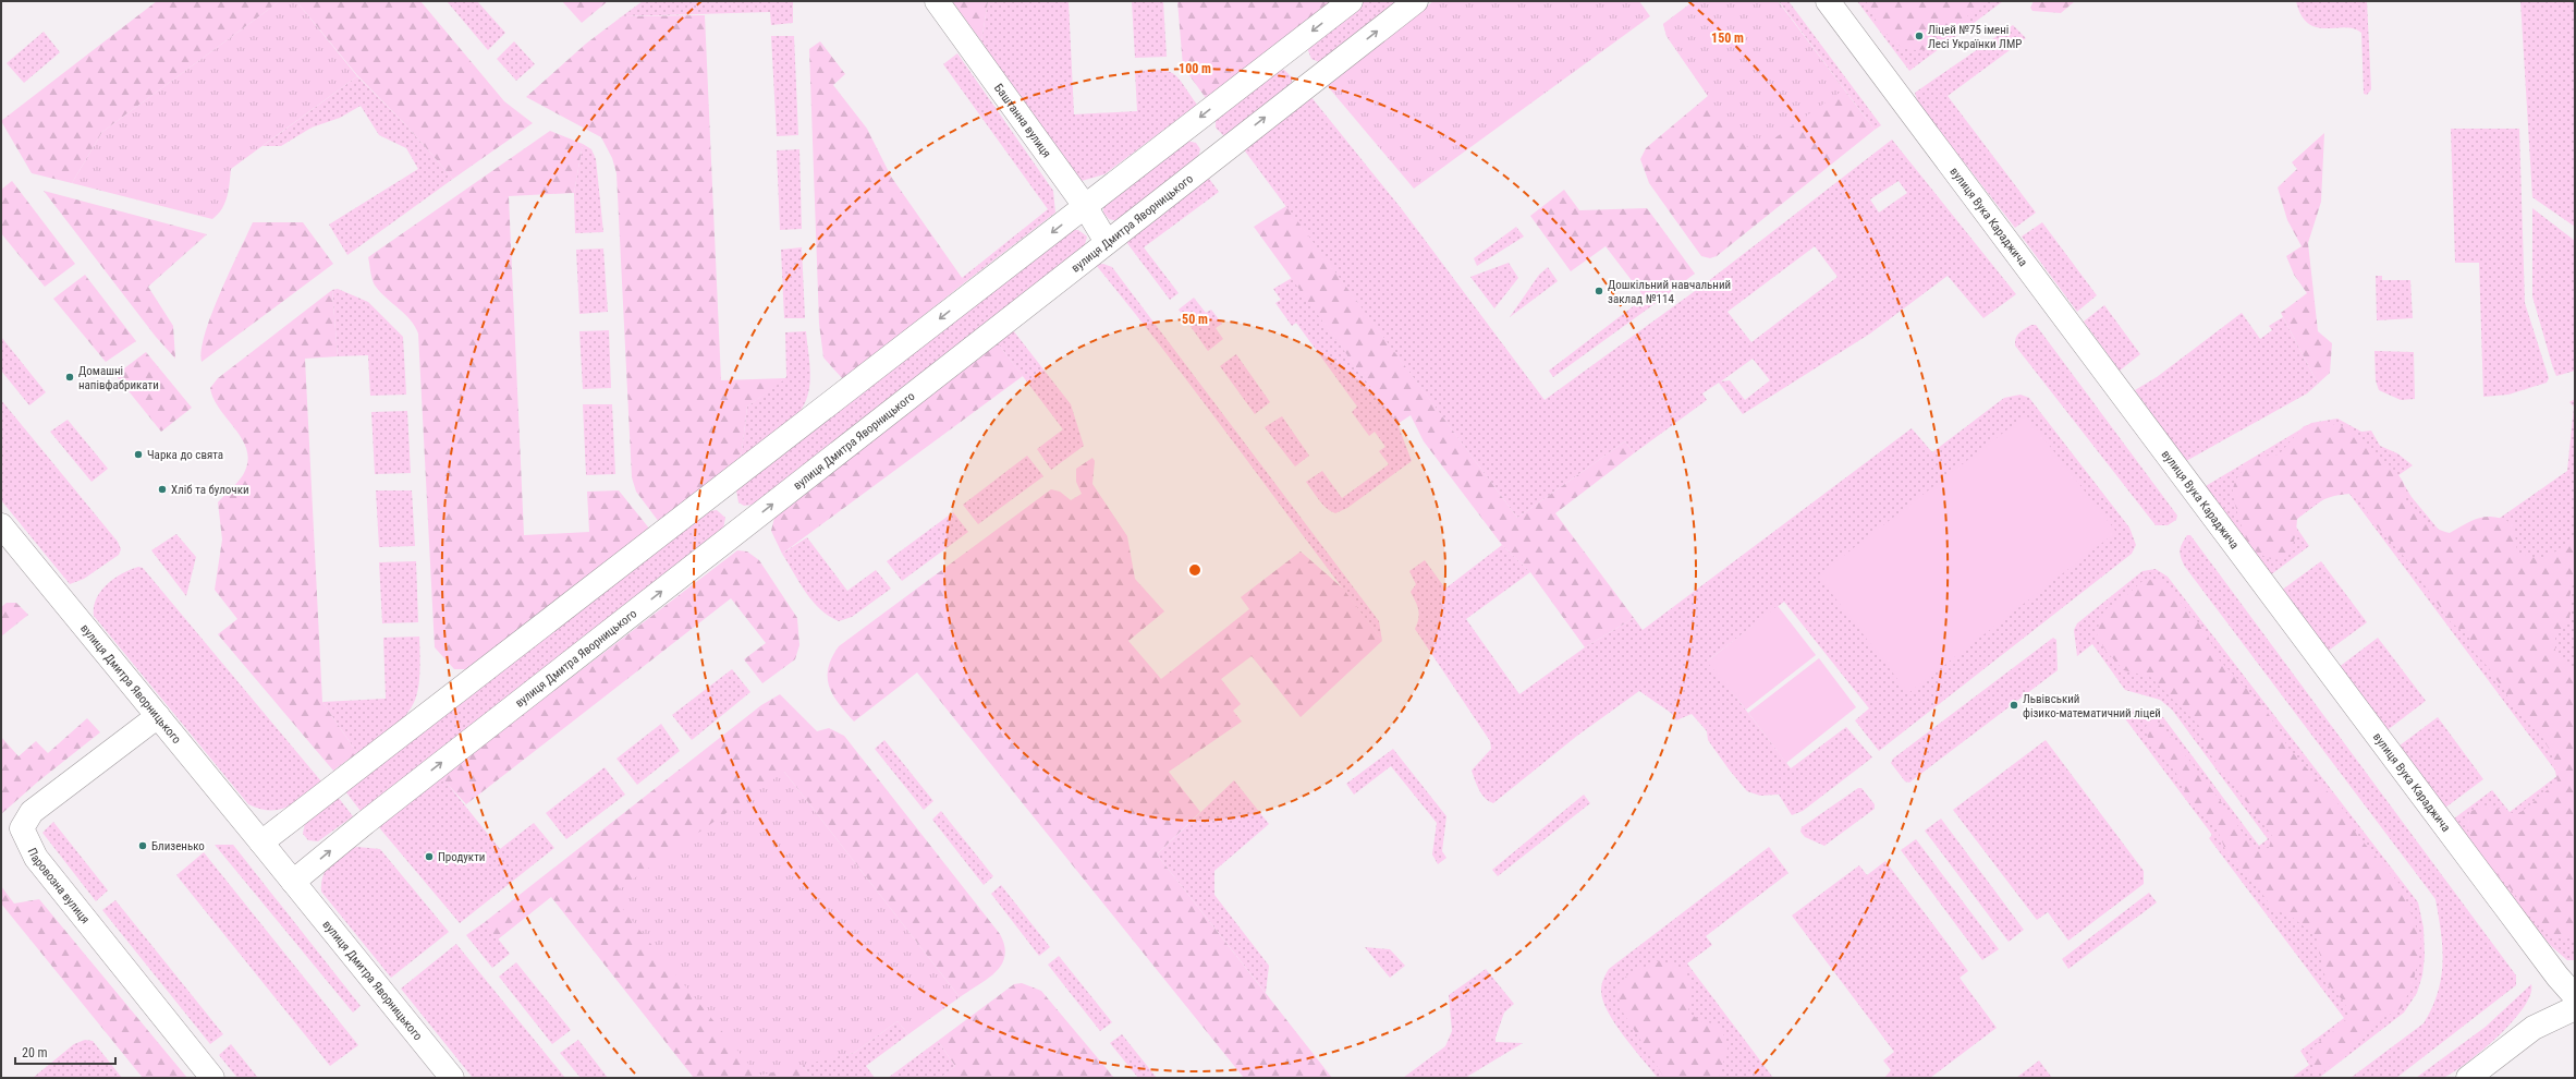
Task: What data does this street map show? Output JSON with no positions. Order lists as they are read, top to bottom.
{
  "streets": {
    "street": [
      "Баштанна вулиця",
      "вулиця Вука Караджича",
      "вулиця Дмитра Яворницького",
      "Паровозна вулиця"
    ]
  },
  "crossings": [
    ["Баштанна вулиця", "вулиця Дмитра Яворницького"],
    ["вулиця Дмитра Яворницького", "Паровозна вулиця"]
  ],
  "places": [
    "Ліцей №75 імені Лесі Українки ЛМР",
    "Дошкільний навчальний заклад №114",
    "Домашні напівфабрикати",
    "Чарка до свята",
    "Хліб та булочки",
    "Львівський фізико-математичний ліцей",
    "Близенько",
    "Продукти"
  ],
  "scale_bar": "20 m",
  "rings": ["150 m", "100 m", "50 m"]
}
